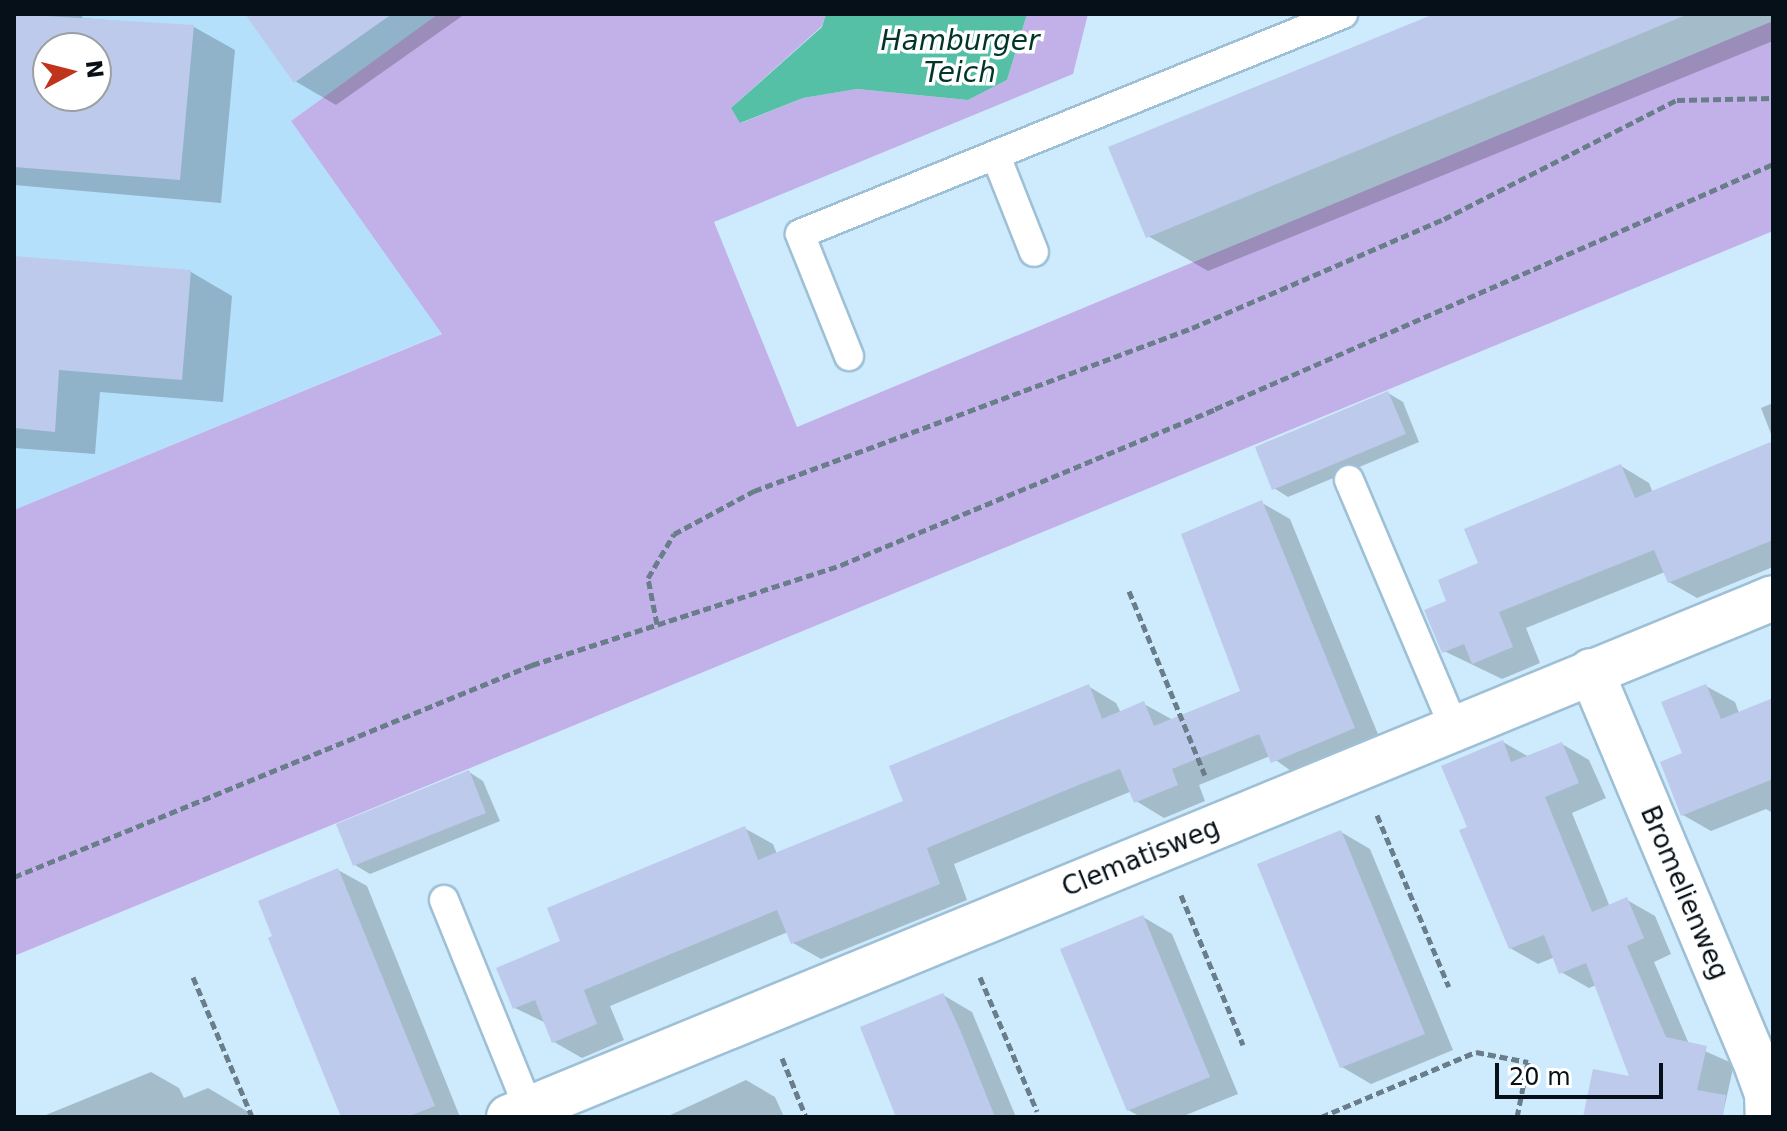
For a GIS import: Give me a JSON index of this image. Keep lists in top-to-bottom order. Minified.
{"streets":{"street":["Clematisweg","Bromelienweg"]},"crossings":[["Clematisweg","Bromelienweg"]],"water":["Hamburger Teich"],"scale_bar":"20 m","north":"right"}
